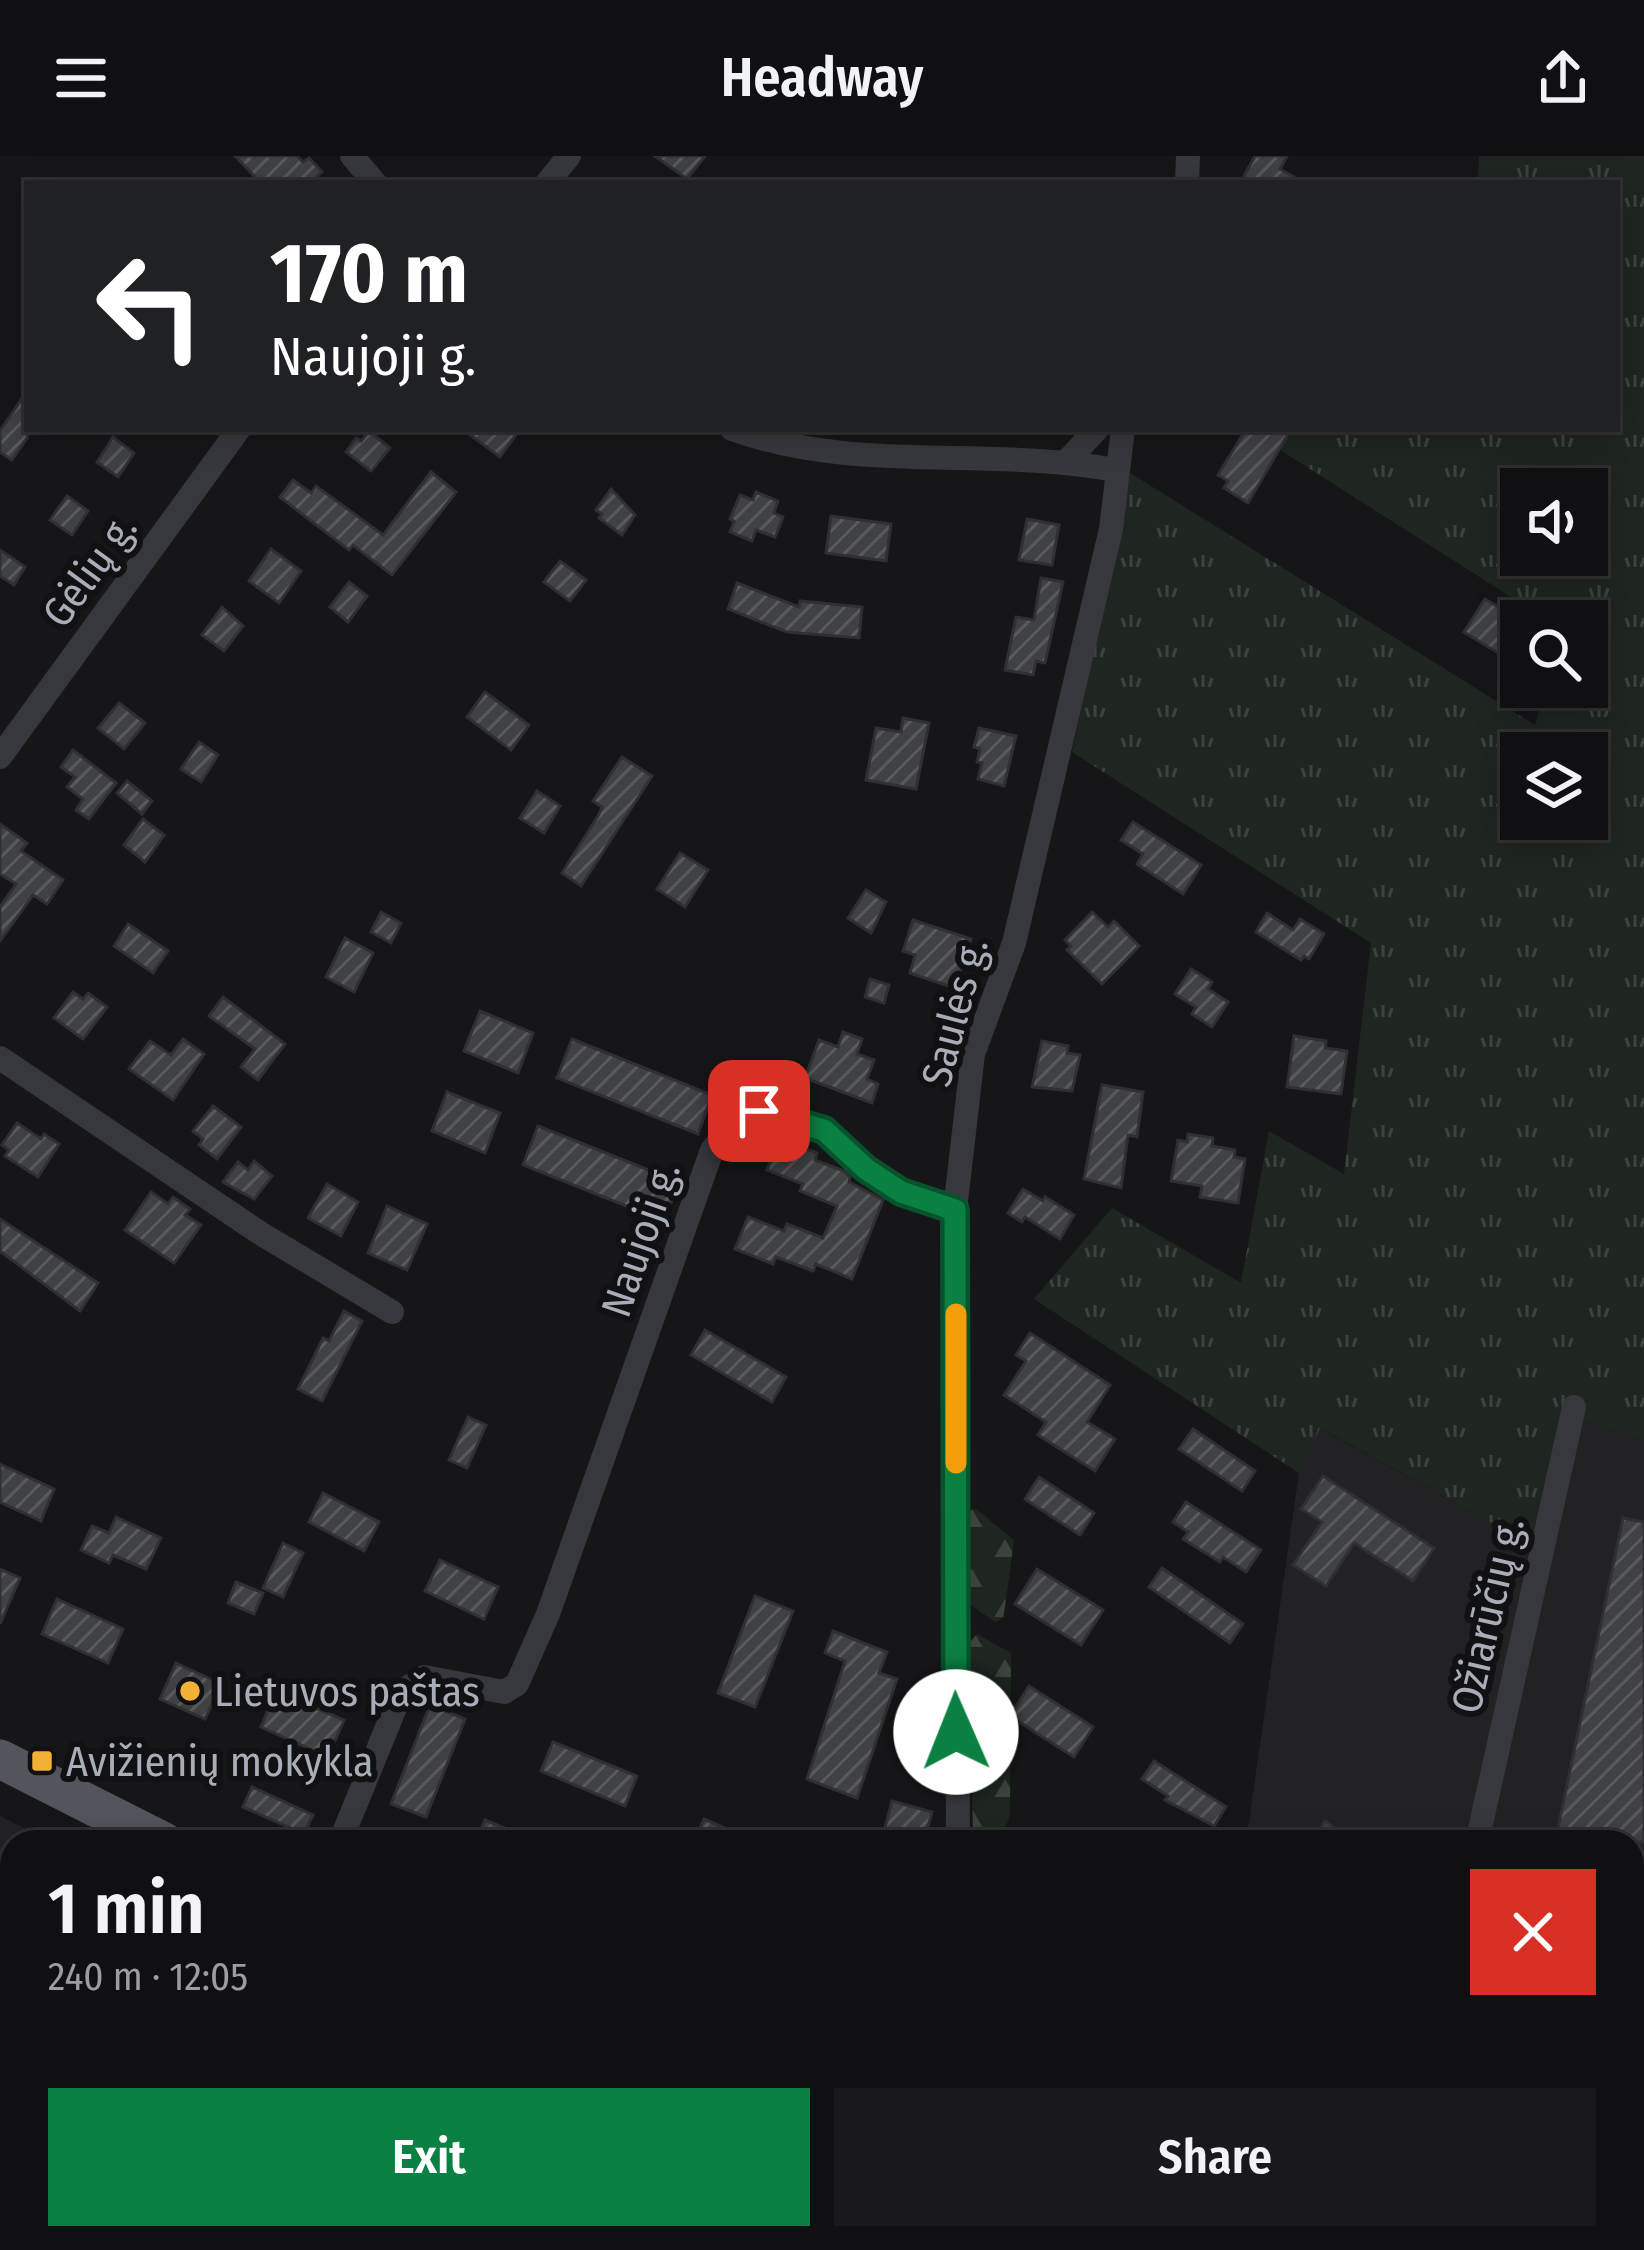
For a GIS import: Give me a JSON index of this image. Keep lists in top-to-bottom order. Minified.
{"streets":{"street":["Gėlių g.","Saulės g.","Naujoji g.","Ožiarūčių g."]},"crossings":[["Saulės g.","Naujoji g."]],"places":{"other":["Lietuvos paštas"],"transit":["Avižienių mokykla"]},"page":{"header":"Headway","turn":["170 m","Naujoji g."],"heading":["1 min","240 m · 12:05"],"buttons":["Exit","Share"]}}
